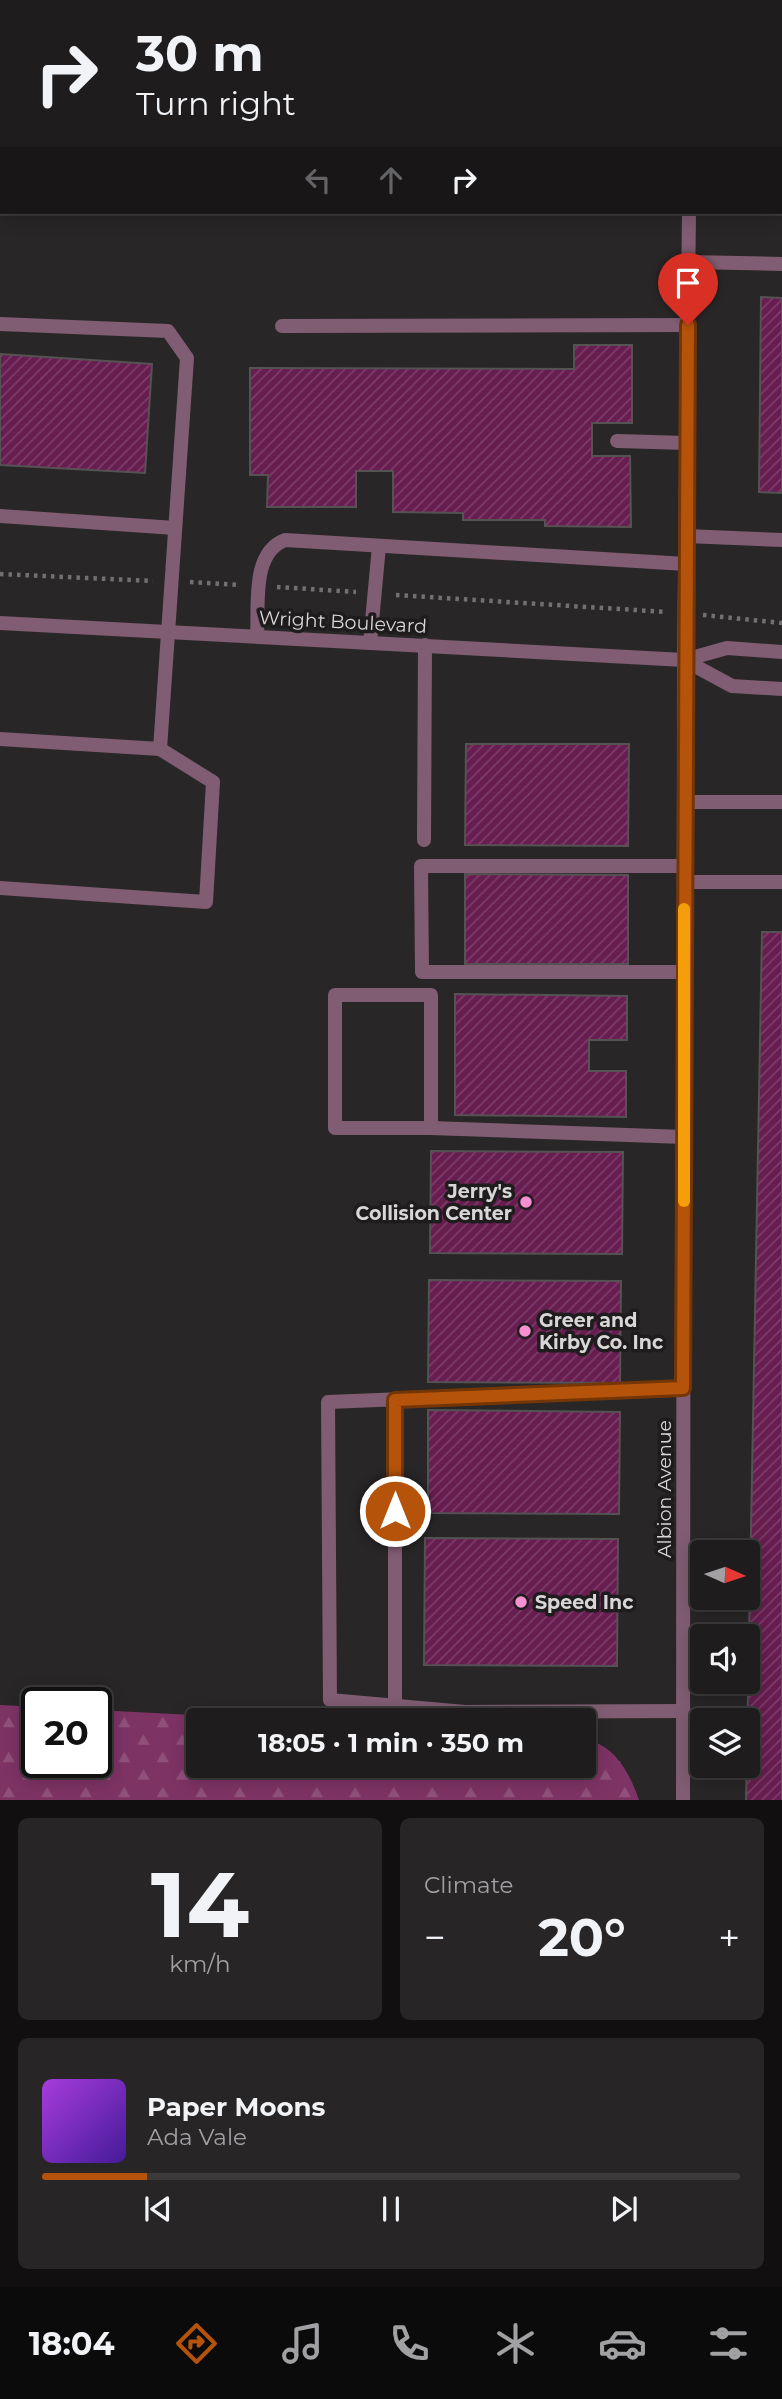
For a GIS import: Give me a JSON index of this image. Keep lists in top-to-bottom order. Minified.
{"streets":{"street":["Wright Boulevard","Albion Avenue"]},"crossings":[["Wright Boulevard","Albion Avenue"]],"places":["Jerry's Collision Center","Greer and Kirby Co. Inc","Speed Inc"],"north":"right","page":{"turn":["30 m","Turn right"],"limit":"20","trip":"18:05 · 1 min · 350 m","tile":[["14","km/h"],"Climate"],"heat":["−","20°","+"],"song":["Paper Moons","Ada Vale"],"tabs":"18:04"}}
